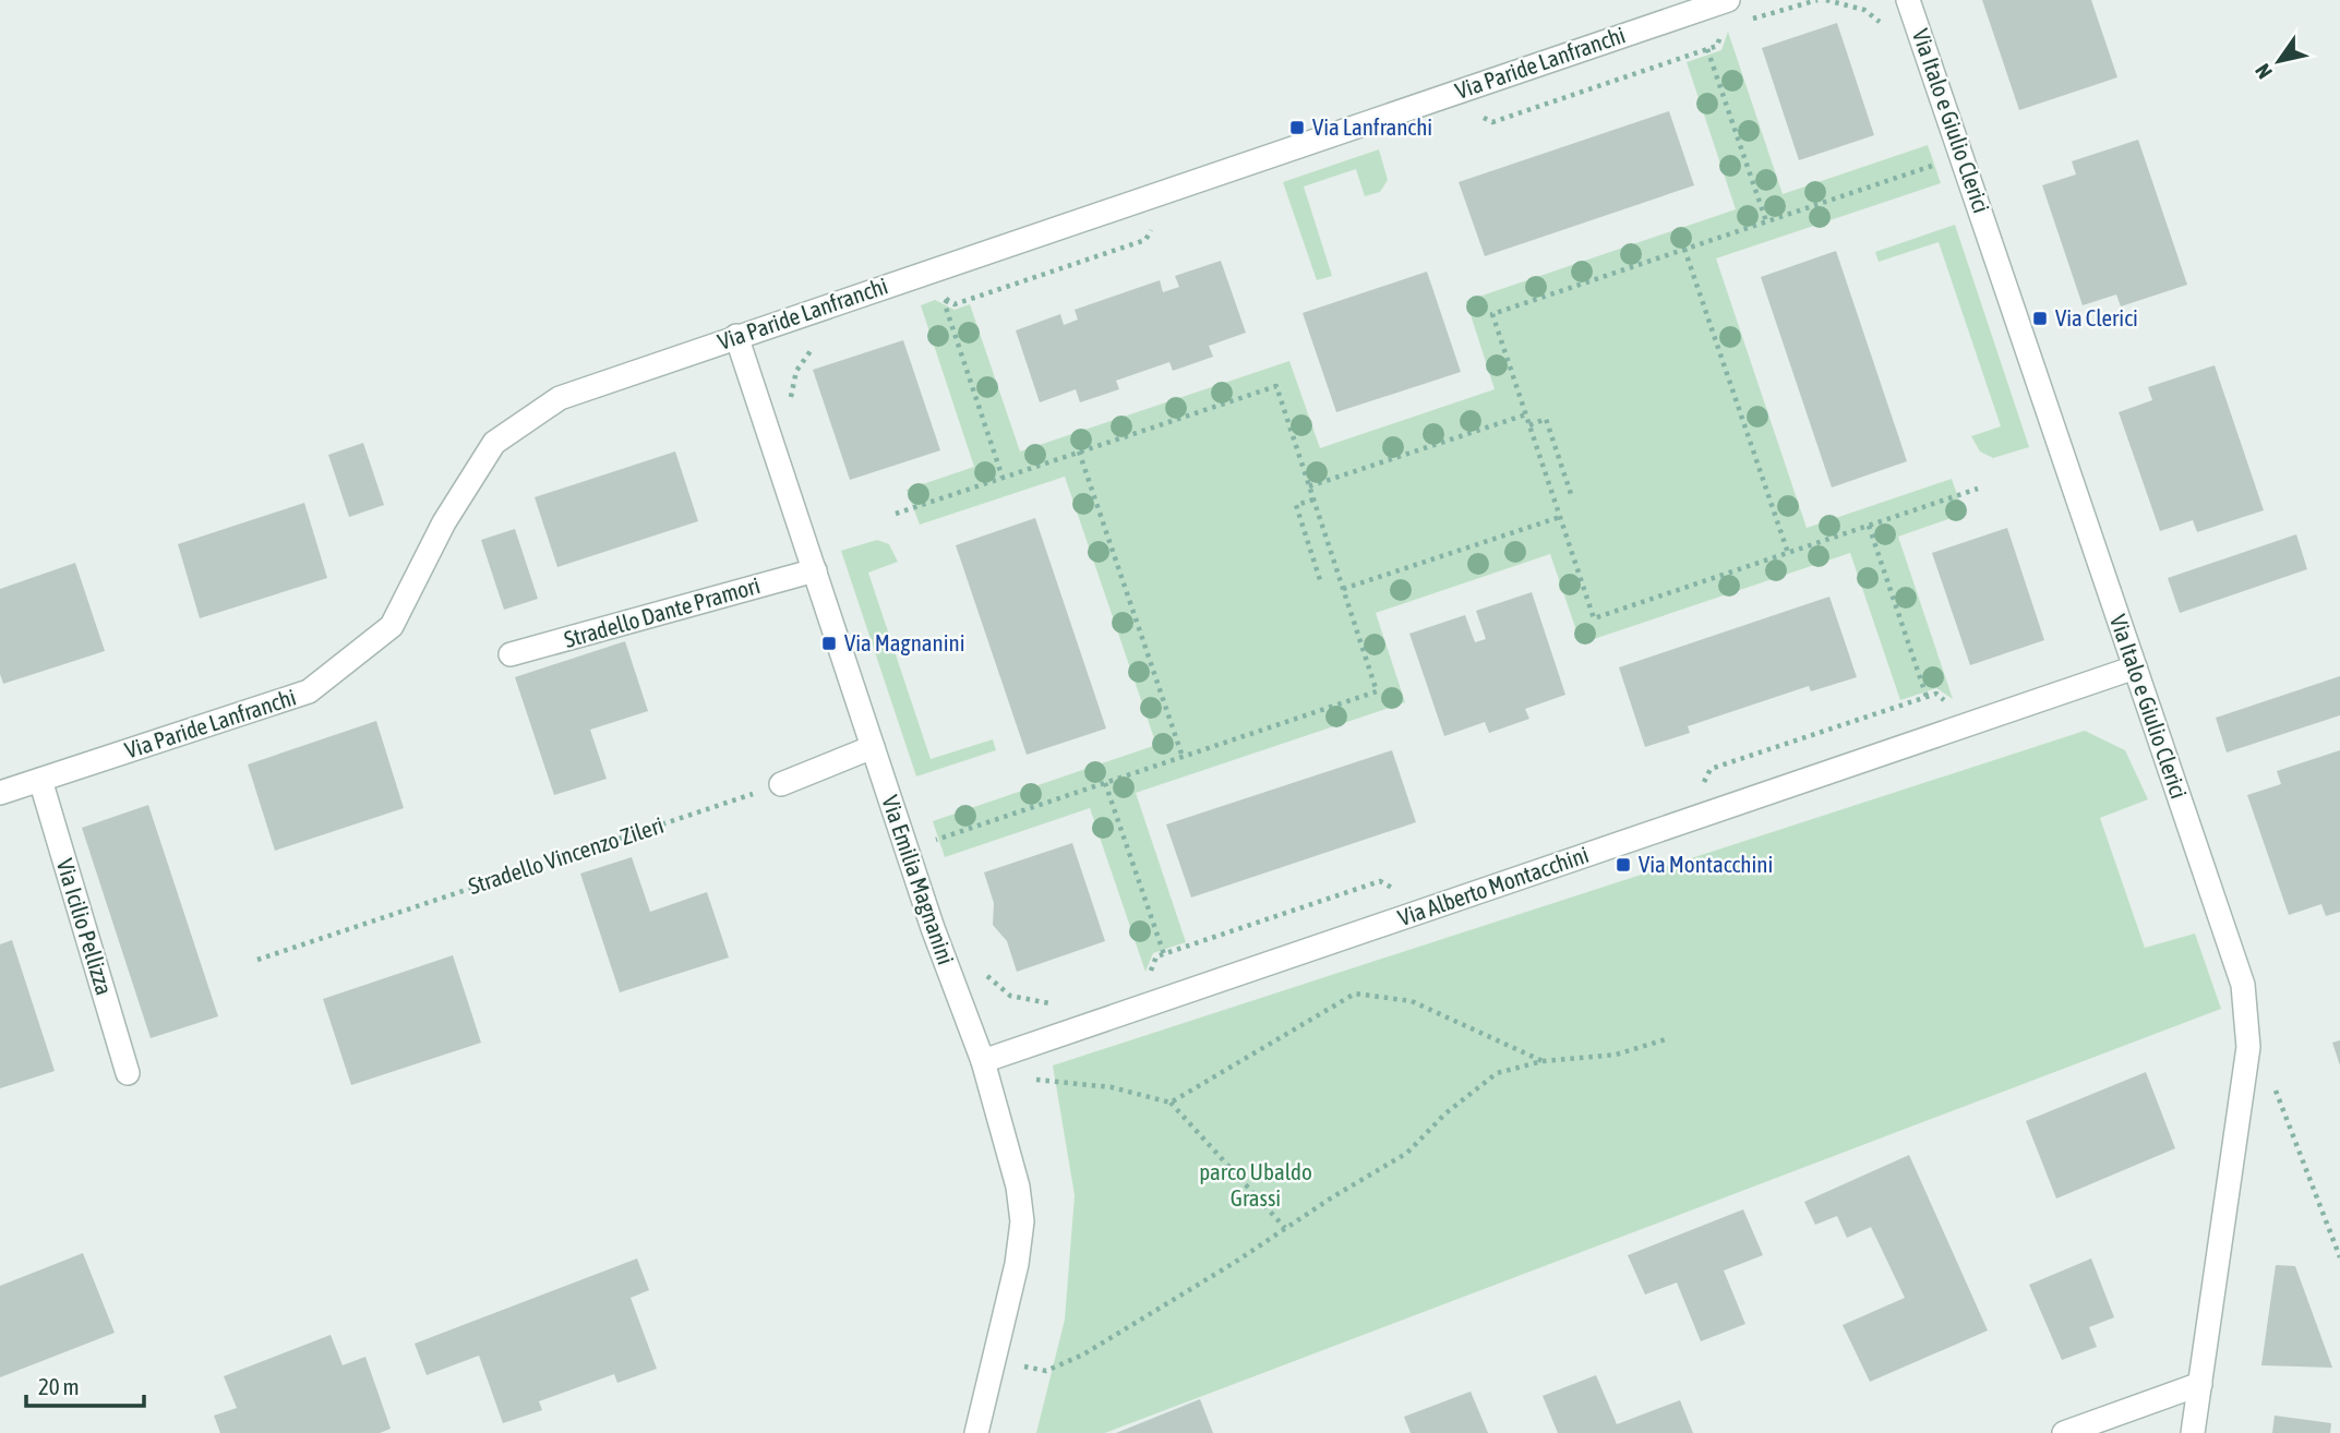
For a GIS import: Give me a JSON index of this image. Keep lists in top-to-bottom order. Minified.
{"streets":{"street":["Via Paride Lanfranchi","Via Italo e Giulio Clerici","Stradello Dante Pramori","Via Emilia Magnanini","Via Alberto Montacchini","Via Icilio Pellizza"],"path":["Stradello Vincenzo Zileri"]},"crossings":[["Via Paride Lanfranchi","Via Emilia Magnanini"],["Via Paride Lanfranchi","Via Icilio Pellizza"],["Via Italo e Giulio Clerici","Via Alberto Montacchini"],["Stradello Dante Pramori","Via Emilia Magnanini"],["Via Emilia Magnanini","Via Alberto Montacchini"]],"parks":["parco Ubaldo Grassi"],"places":{"transit":["Via Lanfranchi","Via Clerici","Via Magnanini","Via Montacchini"]},"scale_bar":"20 m","north":"bottom left"}
